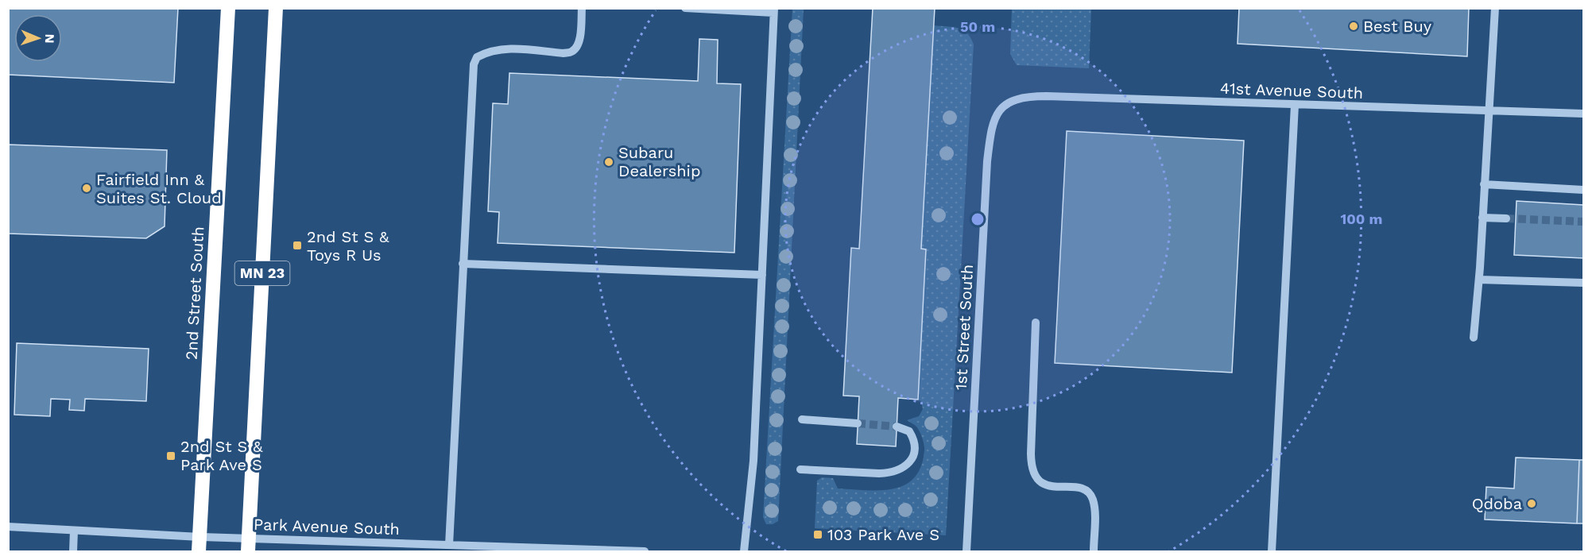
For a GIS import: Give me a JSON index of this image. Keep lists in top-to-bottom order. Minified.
{"streets":{"highway":["MN 23","2nd Street South"],"street":["41st Avenue South","1st Street South","Park Avenue South"]},"crossings":[["41st Avenue South","1st Street South"],["MN 23","Park Avenue South"],["2nd Street South","Park Avenue South"]],"places":{"other":["Best Buy","Subaru Dealership","Fairfield Inn & Suites St. Cloud","Qdoba"],"transit":["2nd St S & Toys R Us","2nd St S & Park Ave S","103 Park Ave S"]},"north":"right","rings":["50 m","100 m"]}
